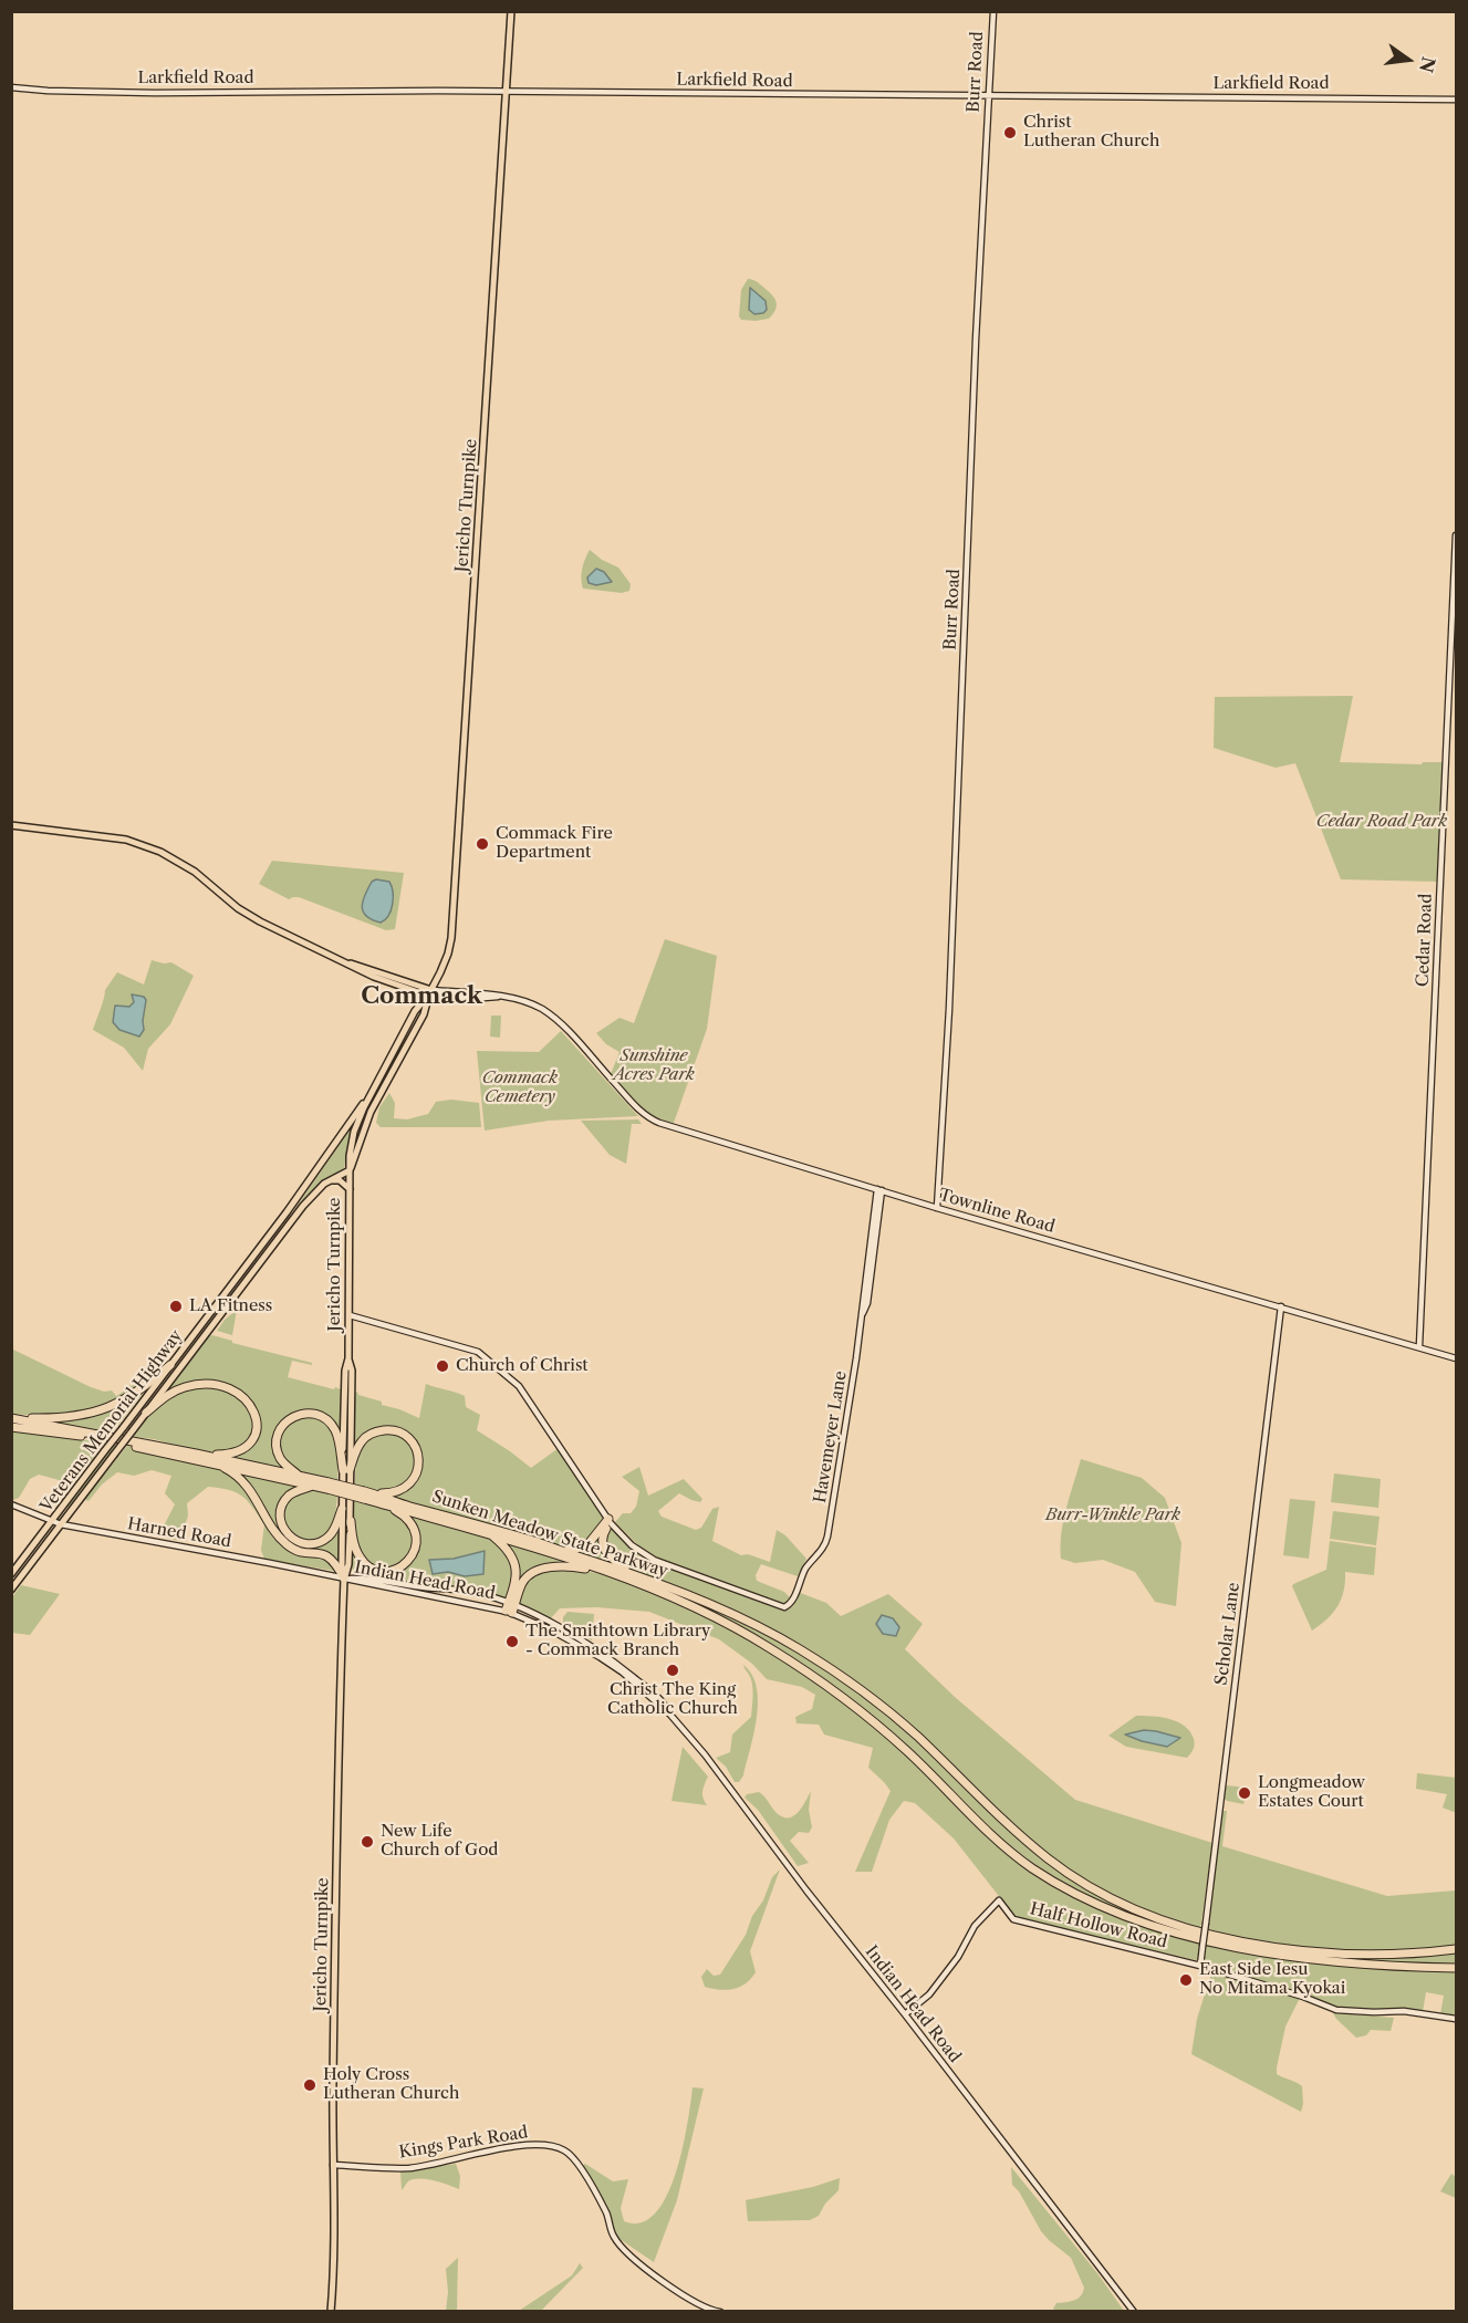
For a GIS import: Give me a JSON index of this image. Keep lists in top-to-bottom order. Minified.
{"streets":{"highway":["Sunken Meadow State Parkway"],"main road":["Jericho Turnpike","Veterans Memorial Highway"],"street":["Burr Road","Larkfield Road","Cedar Road","Townline Road","Havemeyer Lane","Harned Road","Indian Head Road","Scholar Lane","Half Hollow Road","Kings Park Road"]},"crossings":[["Burr Road","Larkfield Road"],["Burr Road","Townline Road"],["Larkfield Road","Jericho Turnpike"],["Jericho Turnpike","Townline Road"],["Jericho Turnpike","Veterans Memorial Highway"],["Jericho Turnpike","Harned Road"],["Jericho Turnpike","Indian Head Road"],["Jericho Turnpike","Kings Park Road"],["Cedar Road","Townline Road"],["Townline Road","Havemeyer Lane"],["Townline Road","Scholar Lane"],["Veterans Memorial Highway","Harned Road"],["Harned Road","Indian Head Road"],["Indian Head Road","Half Hollow Road"],["Scholar Lane","Half Hollow Road"]],"districts":["Commack"],"parks":["Cedar Road Park","Sunshine Acres Park","Commack Cemetery","Burr-Winkle Park"],"places":["Christ Lutheran Church","Commack Fire Department","LA Fitness","Church of Christ","The Smithtown Library - Commack Branch","Christ The King Catholic Church","Longmeadow Estates Court","New Life Church of God","East Side Iesu No Mitama Kyokai","Holy Cross Lutheran Church"],"north":"right"}
